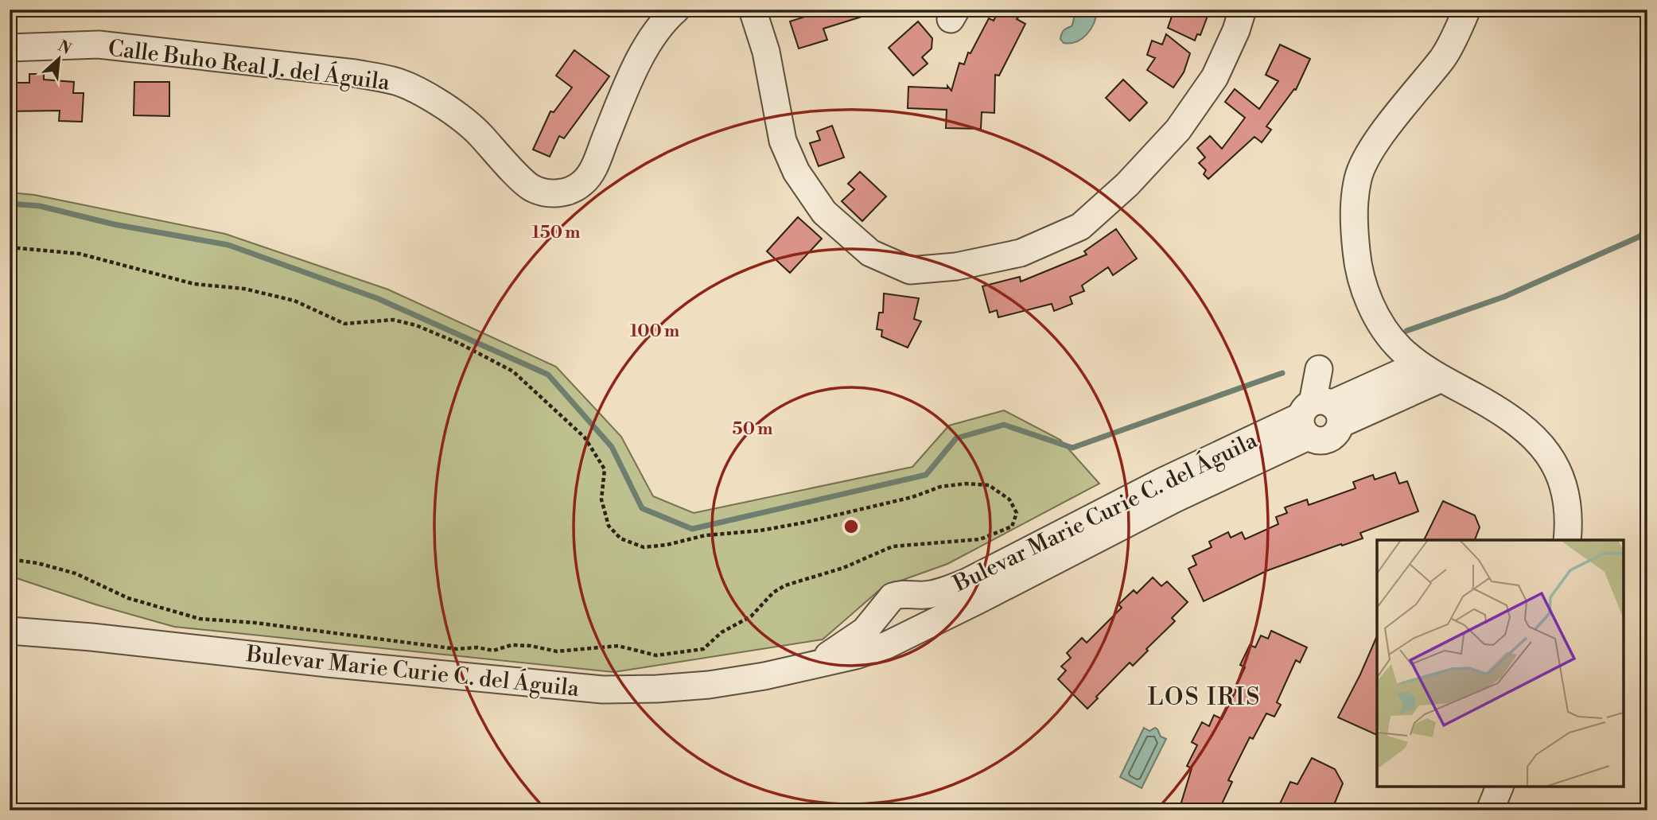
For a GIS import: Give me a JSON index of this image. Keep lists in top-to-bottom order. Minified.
{"streets":{"street":["Calle Buho Real J. del Águila","Bulevar Marie Curie C. del Águila"]},"districts":["LOS IRIS"],"north":"top right","rings":["150 m","100 m","50 m"]}
